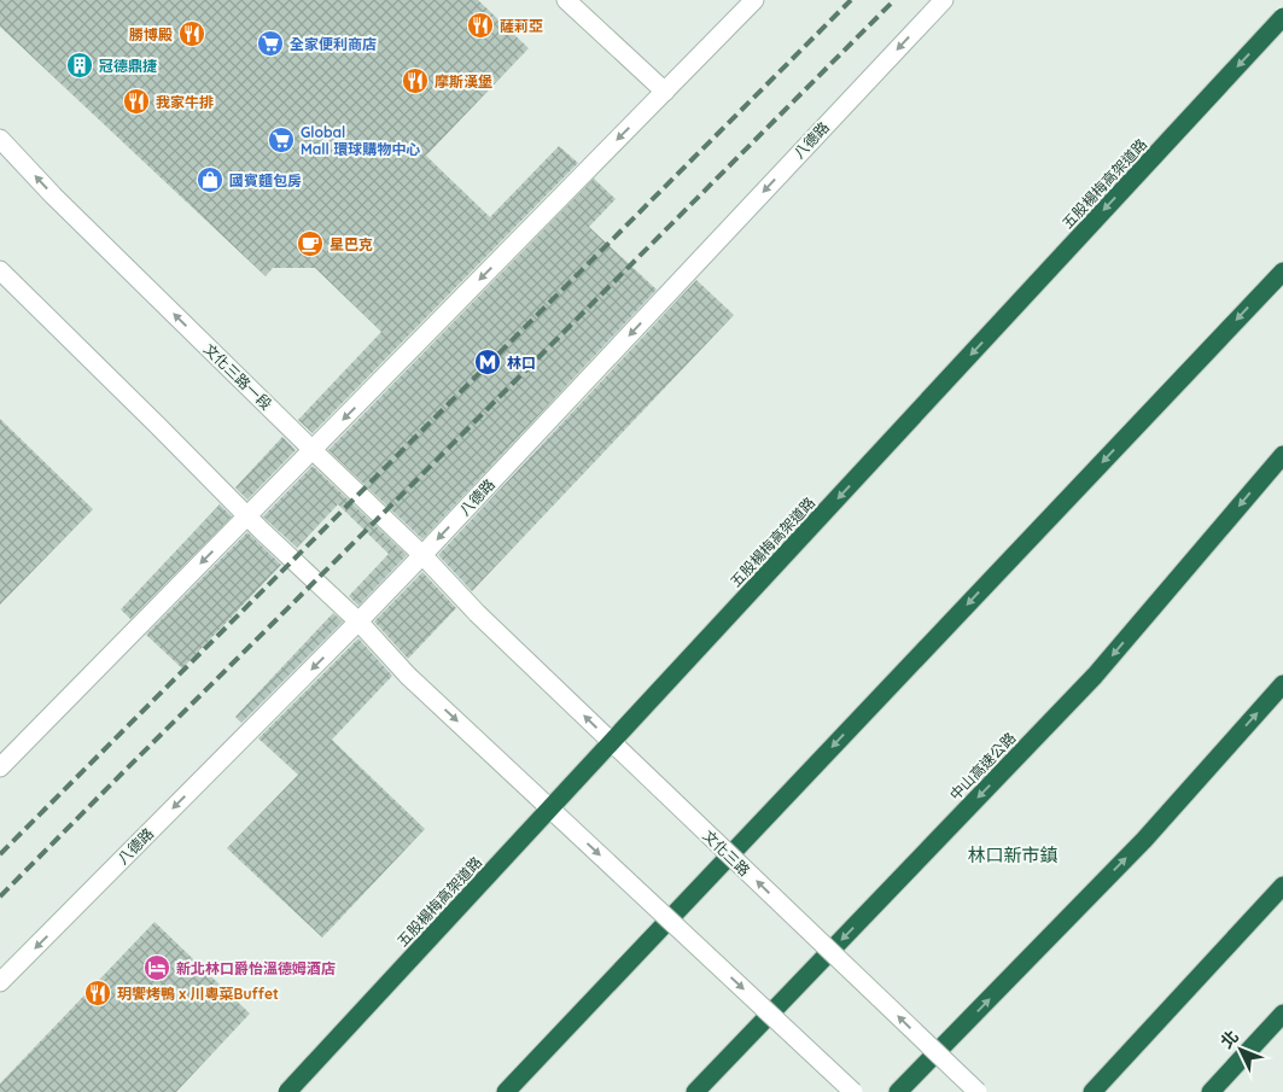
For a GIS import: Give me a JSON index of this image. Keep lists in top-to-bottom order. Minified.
{"streets":{"highway":["五股楊梅高架道路","中山高速公路"],"street":["八德路","文化三路一段","文化三路"]},"crossings":[["八德路","文化三路一段"],["文化三路一段","文化三路"]],"one_way":["五股楊梅高架道路"],"districts":["林口新市鎮"],"places":{"restaurant":["薩莉亞","勝博殿","摩斯漢堡","我家牛排","玥饗烤鴨 x 川粵菜Buffet"],"supermarket":["全家便利商店","Global Mall 環球購物中心"],"building":["冠德鼎捷"],"shop":["國賓麵包房"],"cafe":["星巴克"],"metro station":["林口"],"hotel":["新北林口爵怡溫德姆酒店"]},"north":"top left"}
